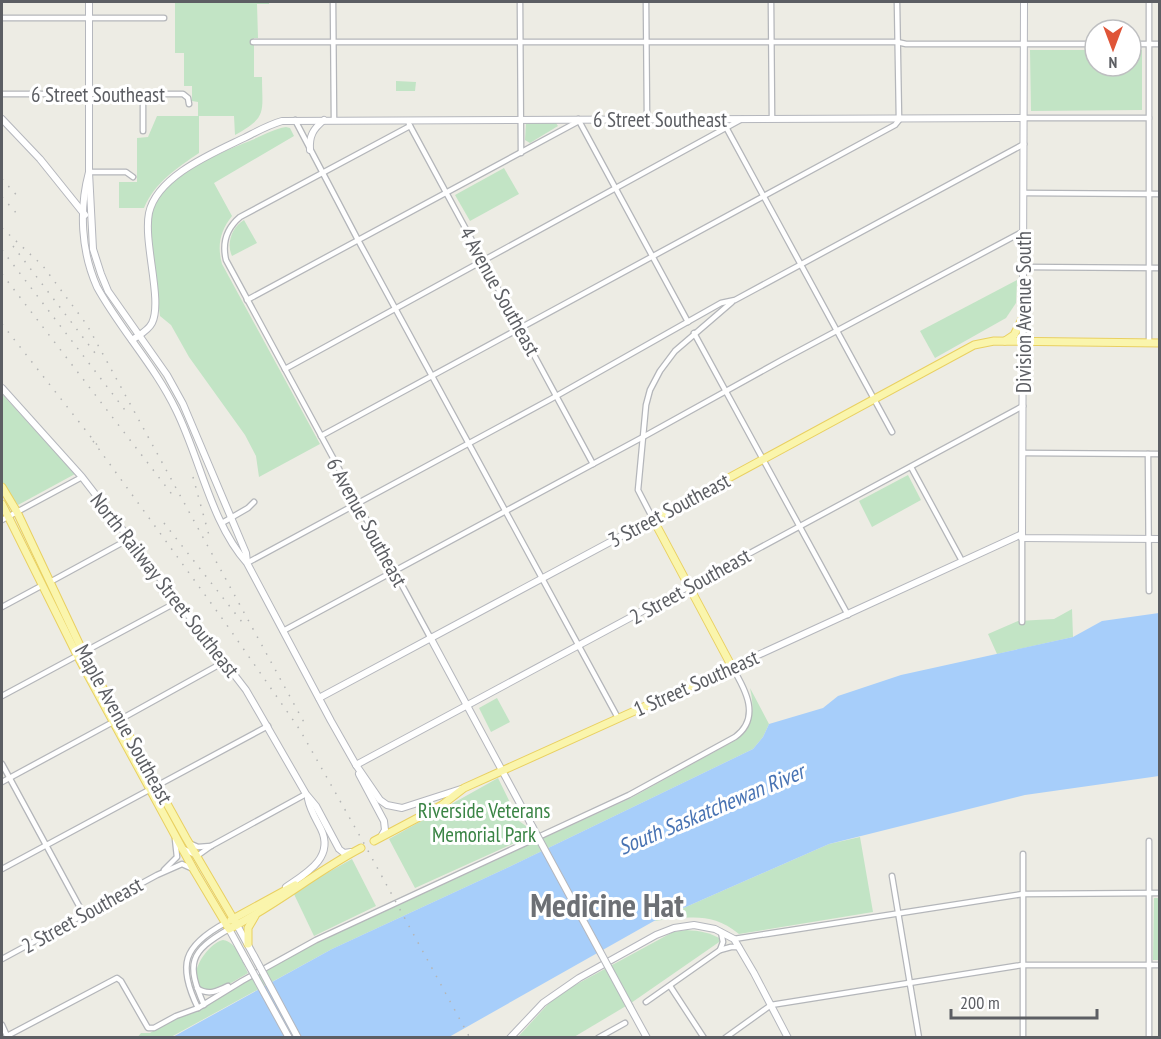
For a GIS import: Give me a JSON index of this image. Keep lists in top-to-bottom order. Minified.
{"streets":{"main road":["3 Street Southeast","1 Street Southeast","Maple Avenue Southeast"],"street":["6 Street Southeast","4 Avenue Southeast","Division Avenue South","6 Avenue Southeast","North Railway Street Southeast","2 Street Southeast"]},"crossings":[["6 Street Southeast","4 Avenue Southeast"],["6 Street Southeast","Division Avenue South"],["Division Avenue South","3 Street Southeast"],["Division Avenue South","2 Street Southeast"],["Division Avenue South","1 Street Southeast"],["3 Street Southeast","6 Avenue Southeast"],["6 Avenue Southeast","2 Street Southeast"],["6 Avenue Southeast","1 Street Southeast"],["2 Street Southeast","Maple Avenue Southeast"]],"districts":["Medicine Hat"],"water":["South Saskatchewan River"],"parks":["Riverside Veterans Memorial Park"],"scale_bar":"200 m","north":"bottom"}
